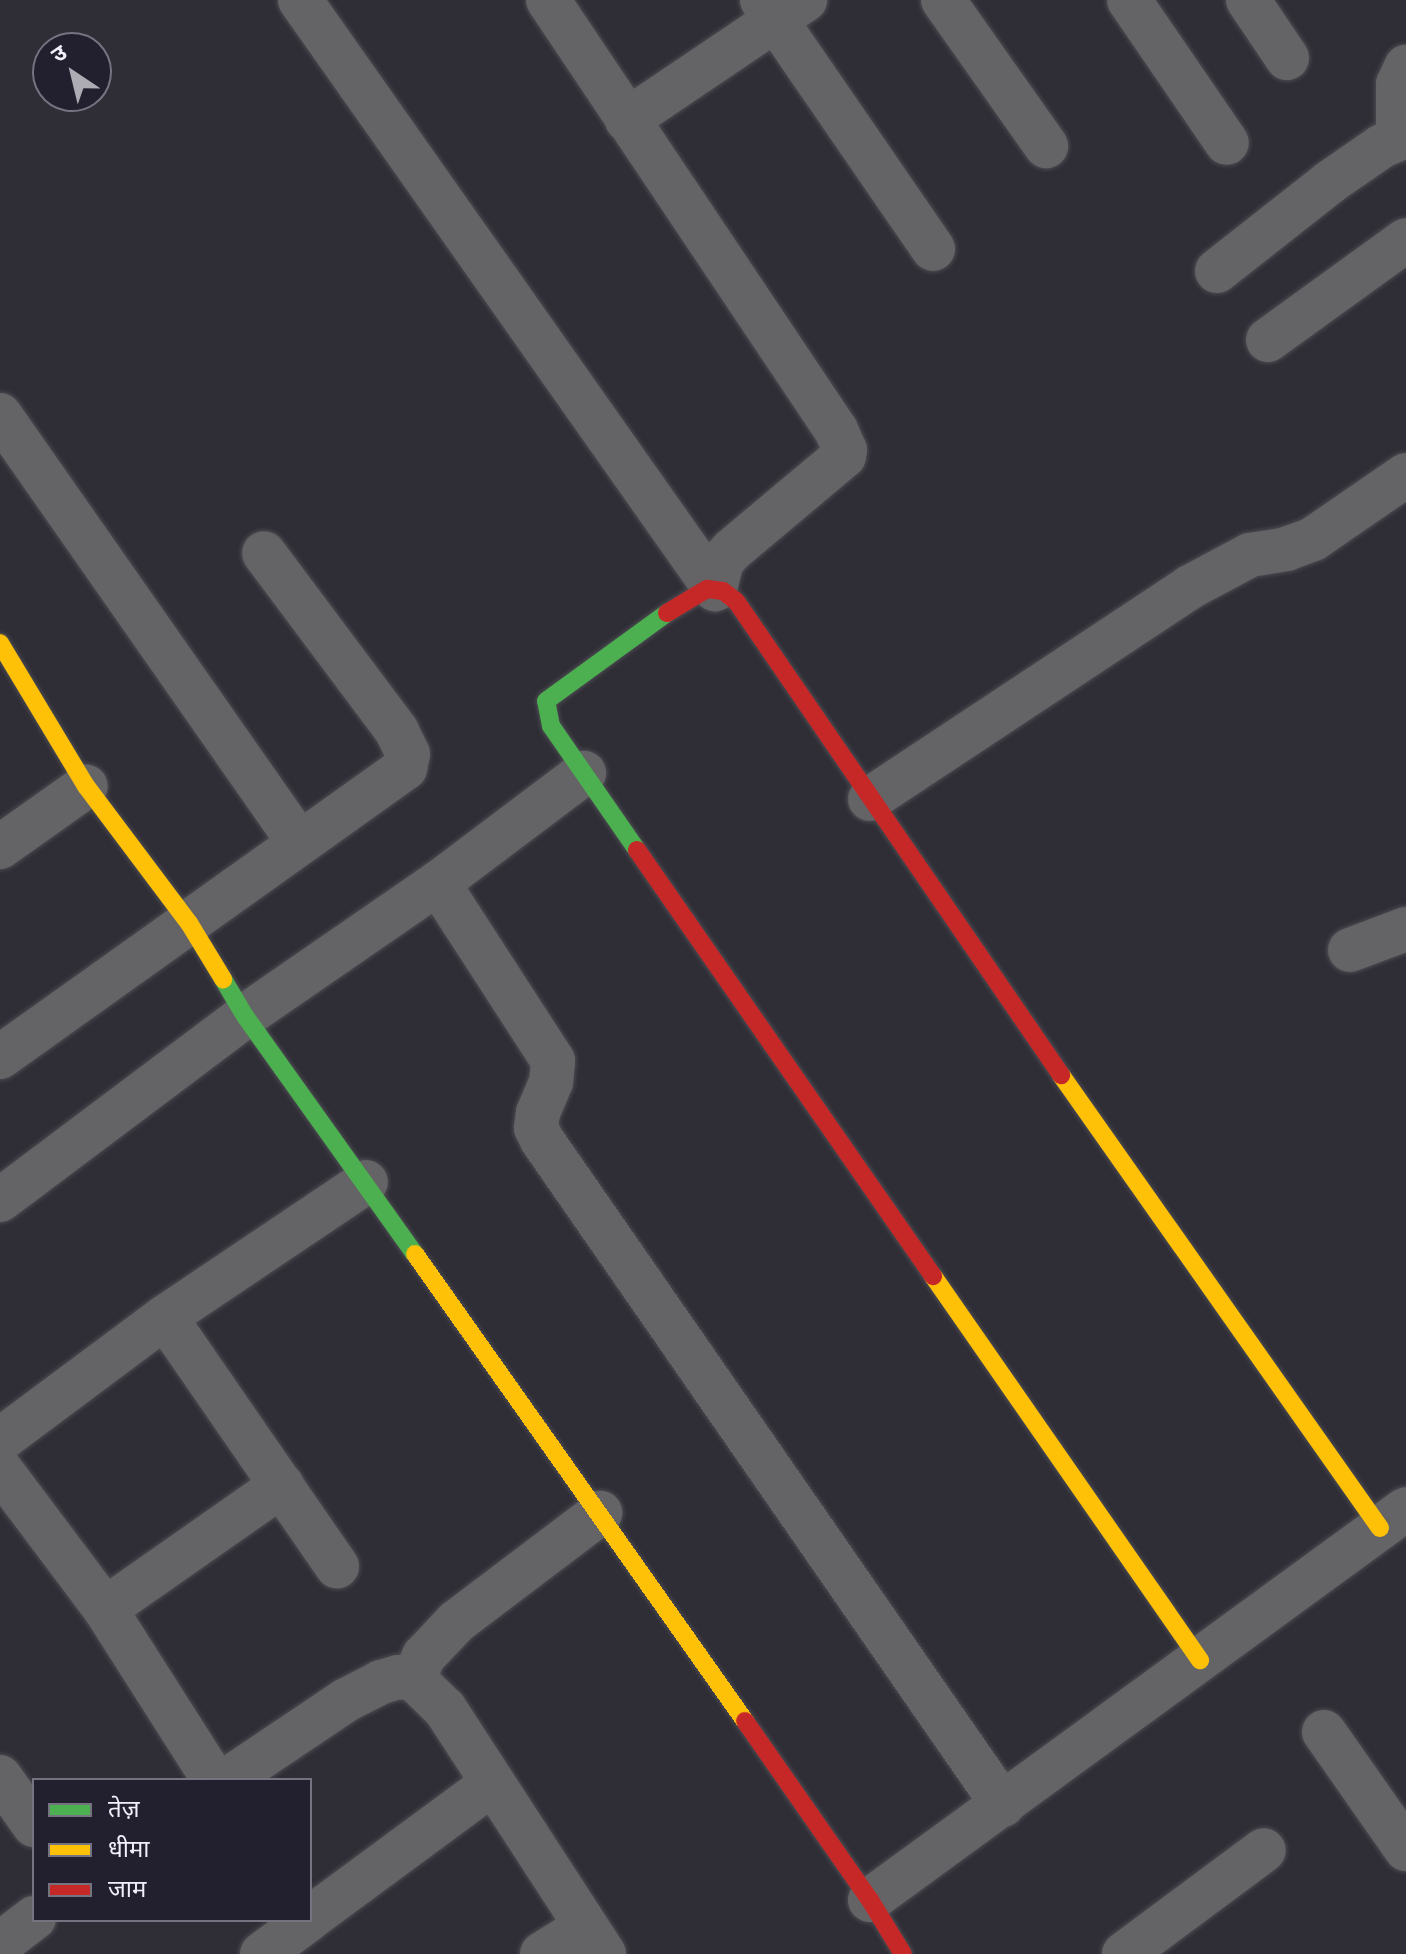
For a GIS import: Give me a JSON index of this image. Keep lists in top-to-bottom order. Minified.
{"legend":["तेज़","धीमा","जाम"],"north":"top left"}
